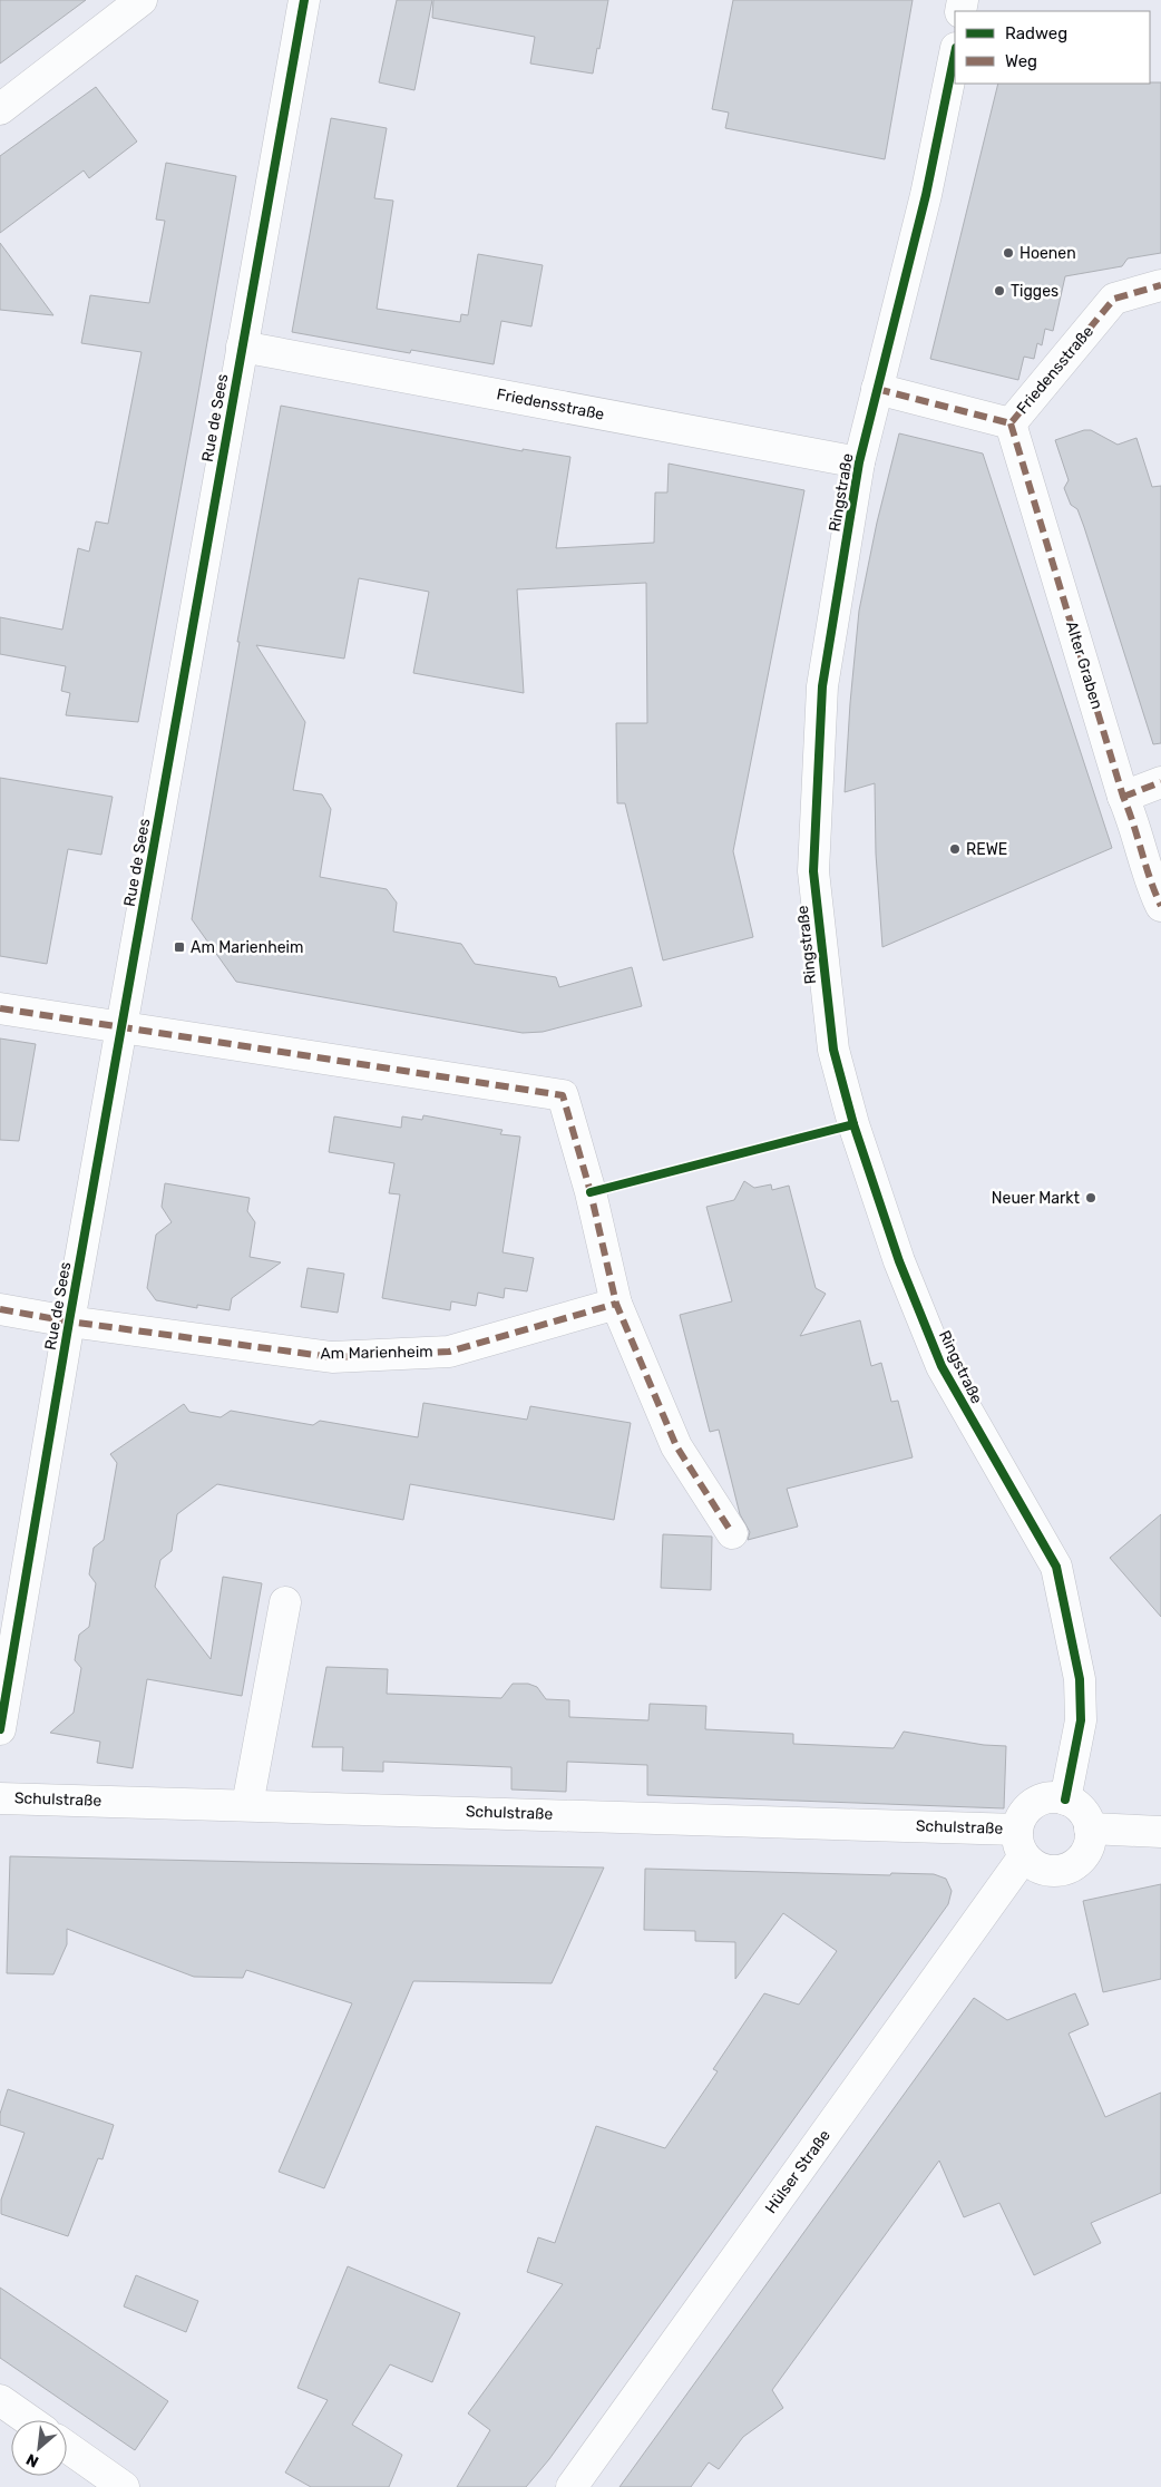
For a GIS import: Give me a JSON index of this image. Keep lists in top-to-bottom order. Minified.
{"streets":{"street":["Friedensstraße","Rue de Sees","Ringstraße","Alter Graben","Am Marienheim","Schulstraße","Hülser Straße"]},"crossings":[["Friedensstraße","Rue de Sees"],["Friedensstraße","Ringstraße"],["Friedensstraße","Alter Graben"],["Rue de Sees","Am Marienheim"],["Ringstraße","Schulstraße"],["Ringstraße","Hülser Straße"],["Schulstraße","Hülser Straße"]],"places":{"other":["Hoenen","Tigges","REWE","Neuer Markt"],"transit":["Am Marienheim"]},"legend":["Radweg","Weg"],"north":"bottom left"}
